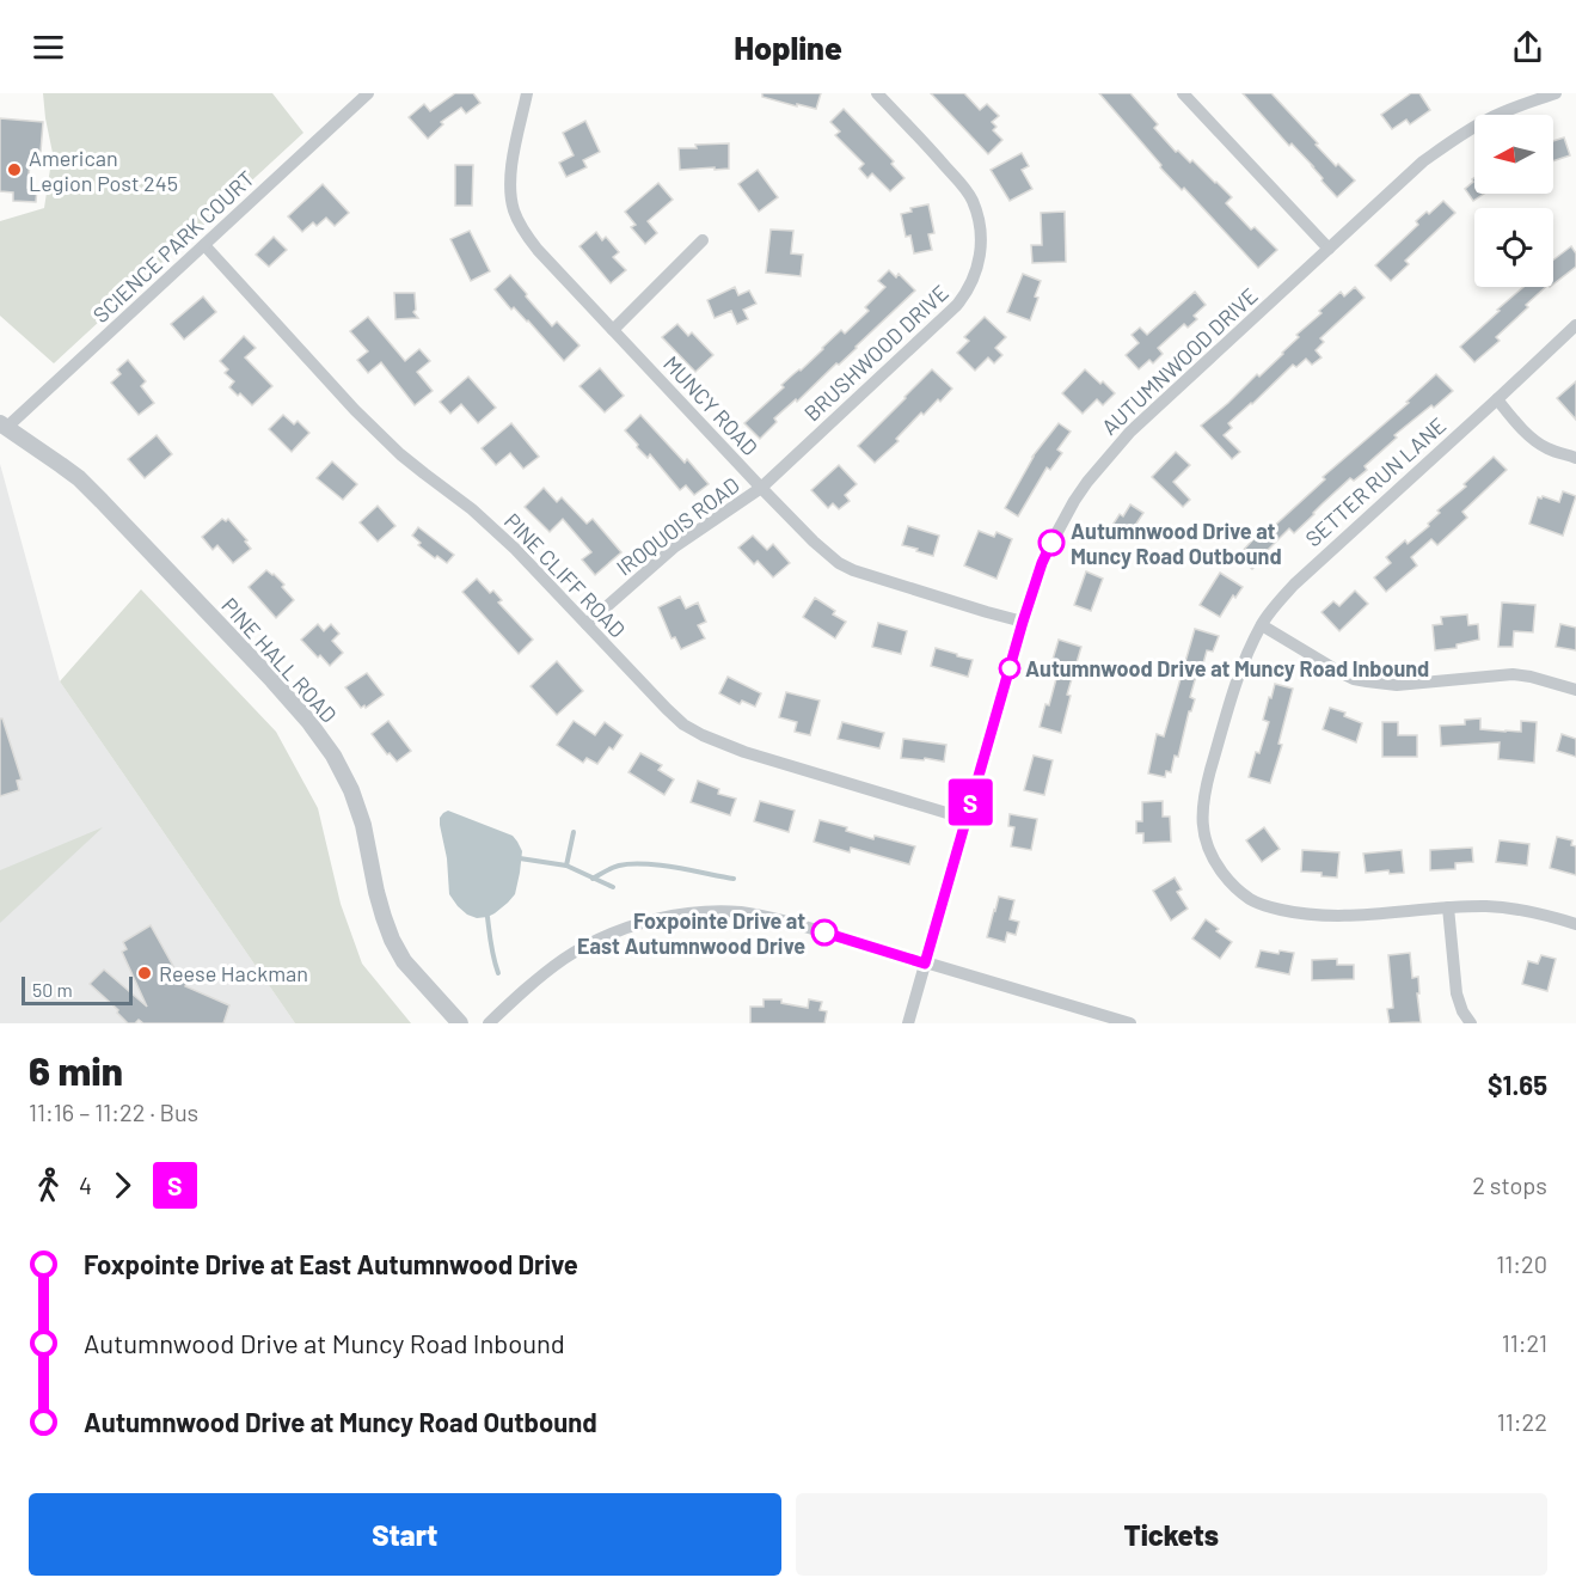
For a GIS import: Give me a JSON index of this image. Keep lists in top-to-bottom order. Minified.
{"streets":{"street":["SCIENCE PARK COURT","BRUSHWOOD DRIVE","AUTUMNWOOD DRIVE","MUNCY ROAD","SETTER RUN LANE","IROQUOIS ROAD","PINE CLIFF ROAD","PINE HALL ROAD"]},"crossings":[["SCIENCE PARK COURT","PINE CLIFF ROAD"],["SCIENCE PARK COURT","PINE HALL ROAD"],["BRUSHWOOD DRIVE","MUNCY ROAD"],["BRUSHWOOD DRIVE","IROQUOIS ROAD"],["AUTUMNWOOD DRIVE","MUNCY ROAD"],["AUTUMNWOOD DRIVE","PINE CLIFF ROAD"],["MUNCY ROAD","IROQUOIS ROAD"],["IROQUOIS ROAD","PINE CLIFF ROAD"]],"places":["American Legion Post 245","Autumnwood Drive at Muncy Road Outbound","Autumnwood Drive at Muncy Road Inbound","Foxpointe Drive at East Autumnwood Drive","Reese Hackman"],"lines":["bus line S"],"scale_bar":"50 m","north":"left","page":{"header":"Hopline","on_map":"S","scale":"50 m","heading":["6 min","11:16 – 11:22 · Bus","$1.65"],"legs":["4","S","2 stops"],"list":[{"name":"Foxpointe Drive at East Autumnwood Drive","value":"11:20"},{"name":"Autumnwood Drive at Muncy Road Inbound","value":"11:21"},{"name":"Autumnwood Drive at Muncy Road Outbound","value":"11:22"}],"buttons":["Start","Tickets"]}}
